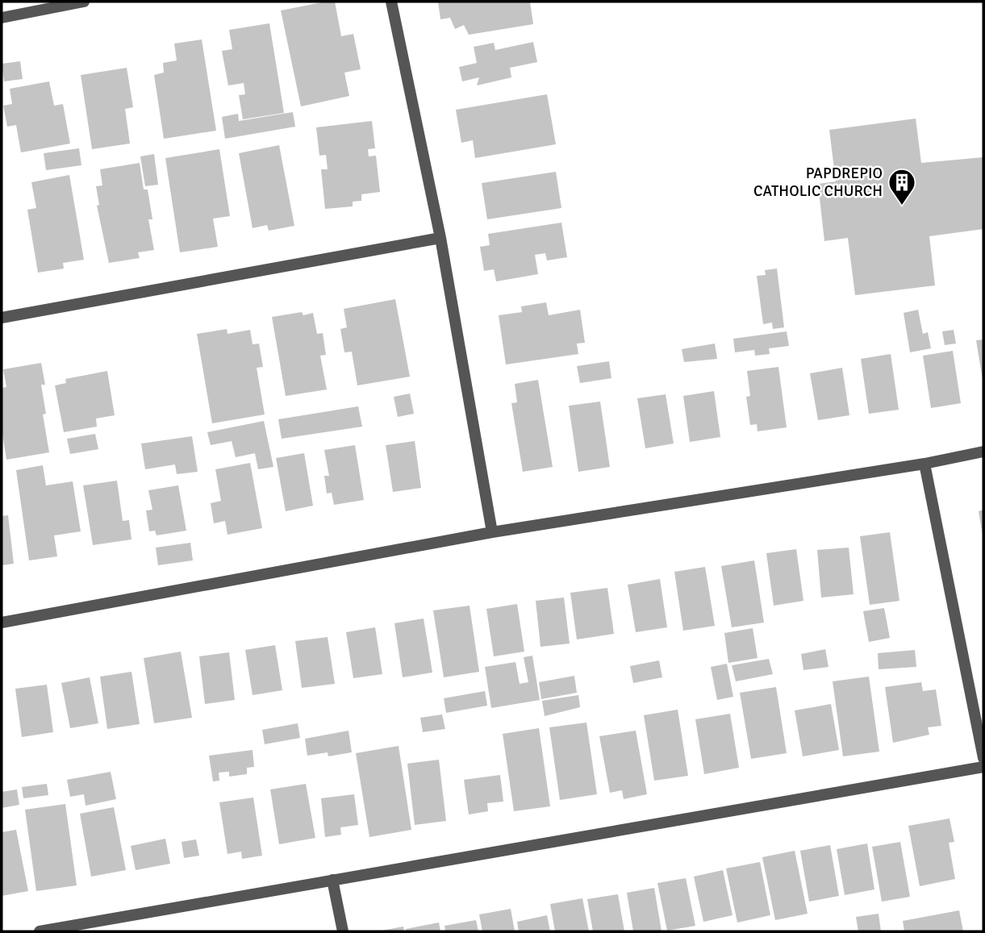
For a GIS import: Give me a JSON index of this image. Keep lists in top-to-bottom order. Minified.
{"places":{"building":["PAPDREPIO CATHOLIC CHURCH"]}}
